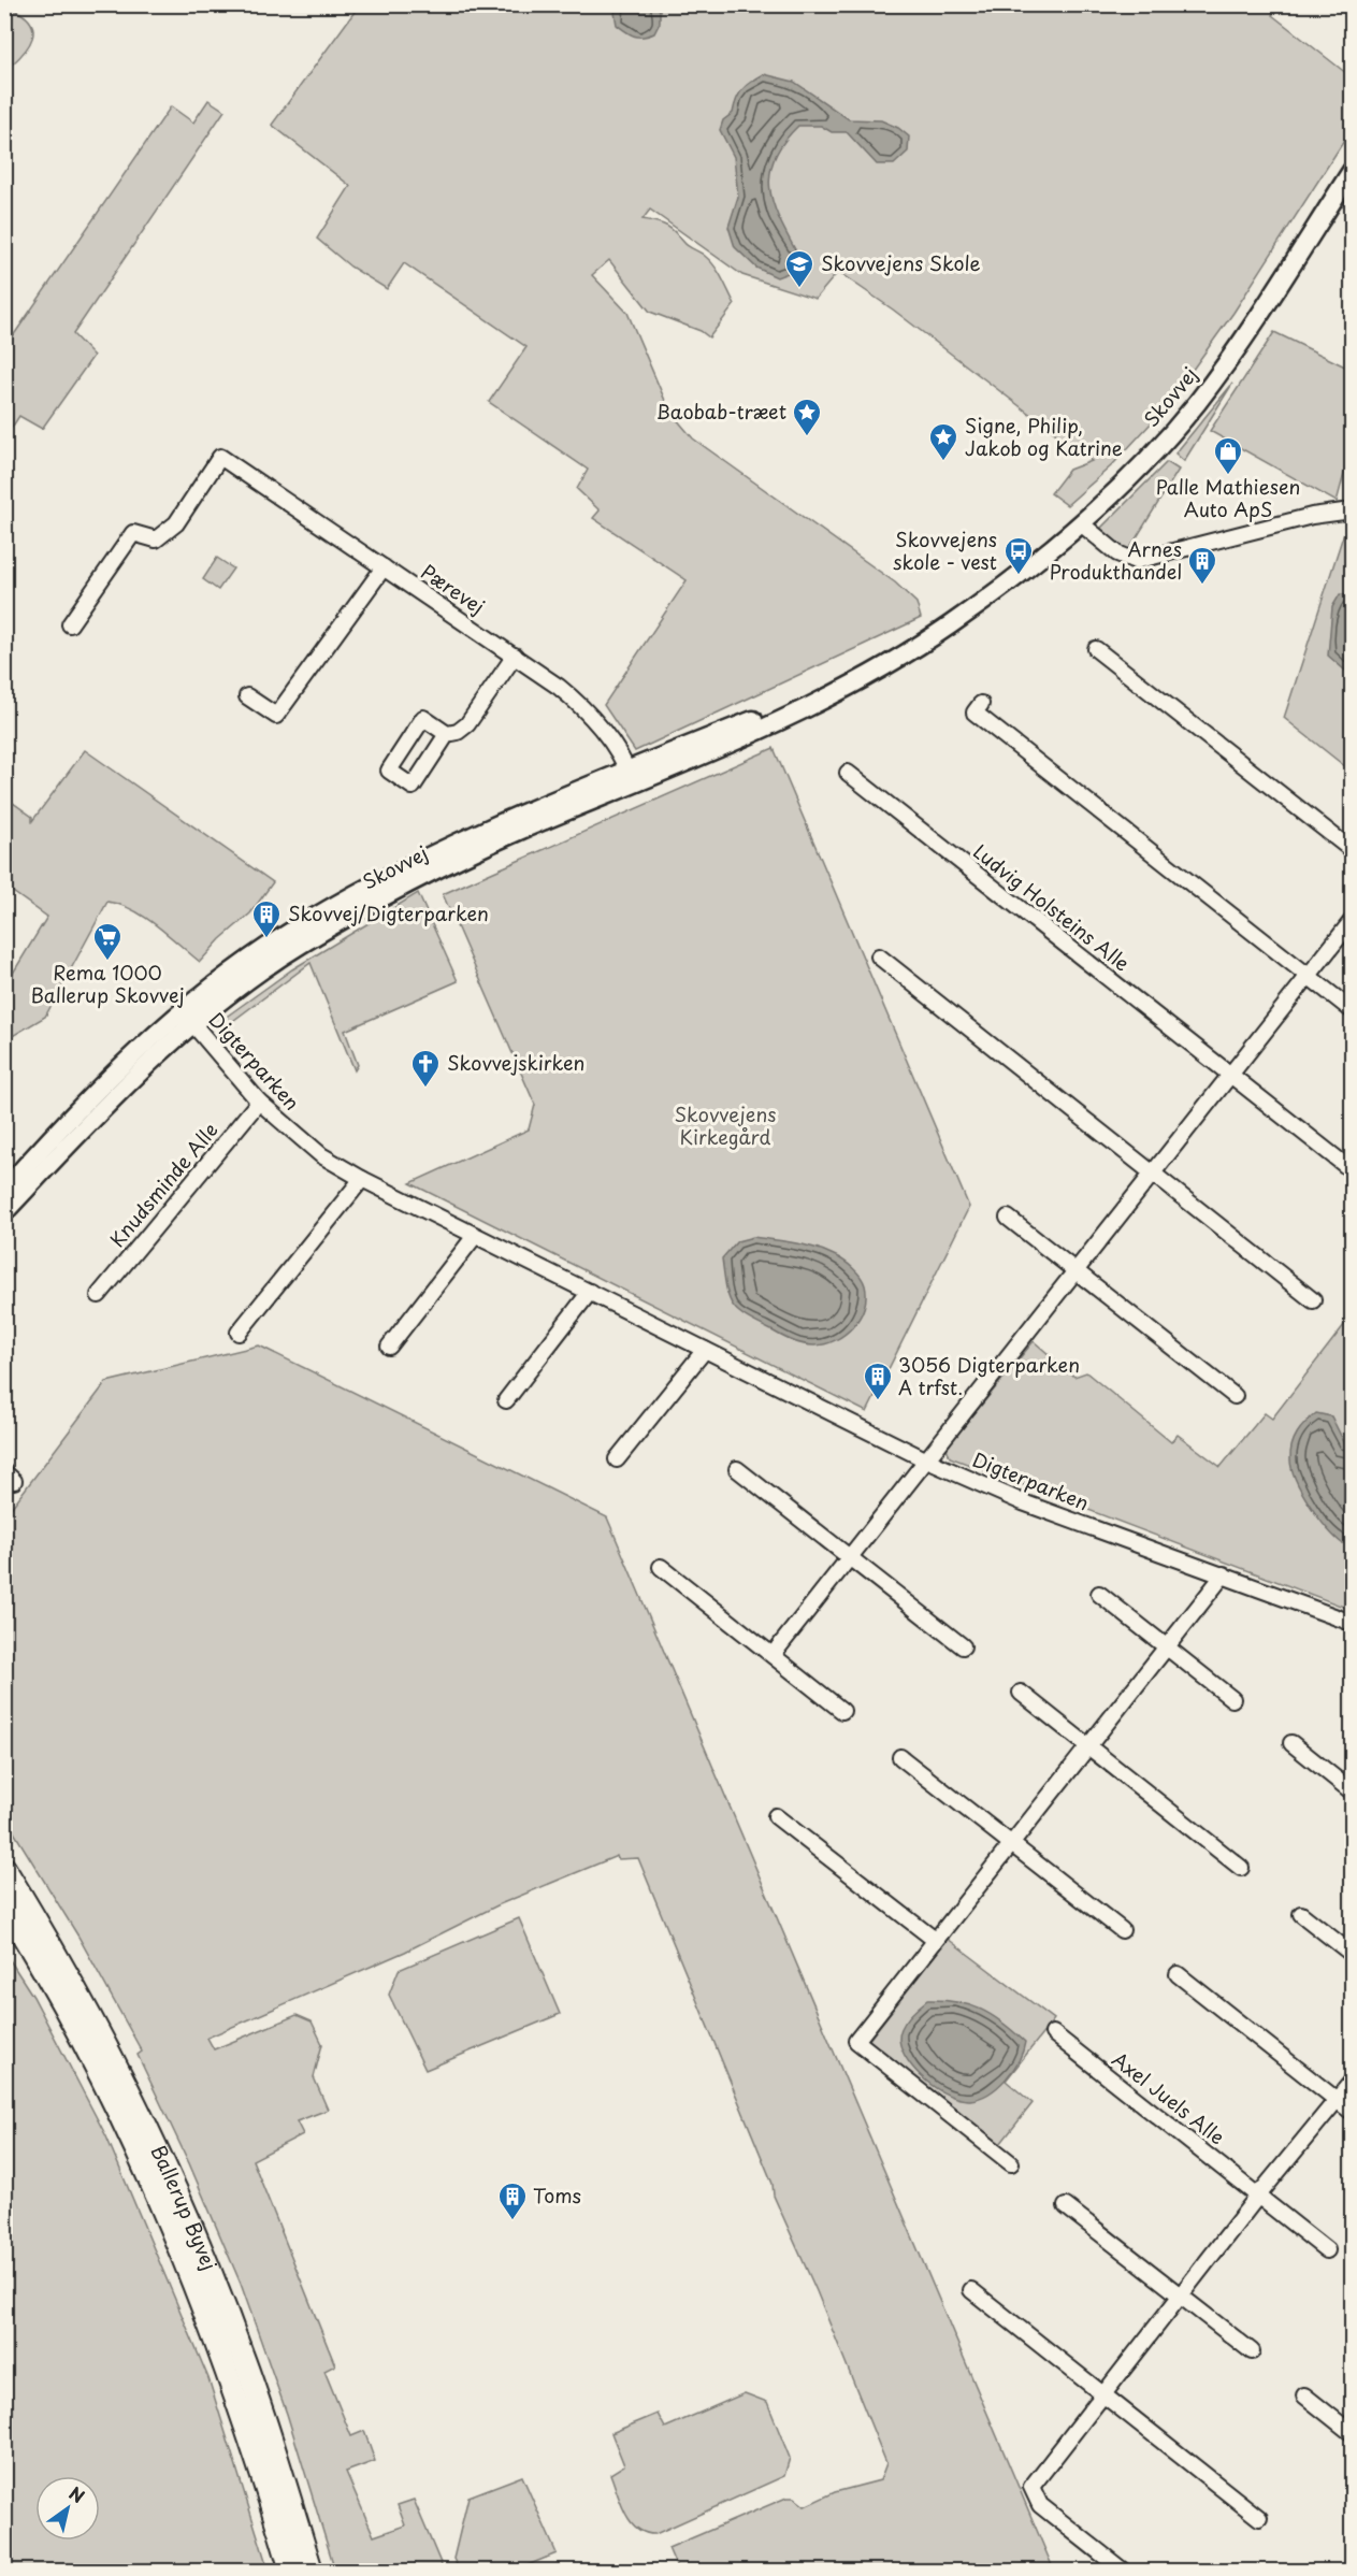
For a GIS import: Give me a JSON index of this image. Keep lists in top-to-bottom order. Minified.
{"streets":{"main road":["Ballerup Byvej"],"street":["Skovvej","Pærevej","Ludvig Holsteins Alle","Digterparken","Knudsminde Alle","Axel Juels Alle"]},"crossings":[["Skovvej","Pærevej"],["Skovvej","Digterparken"],["Digterparken","Knudsminde Alle"]],"parks":["Skovvejens Kirkegård"],"places":{"school or university":["Skovvejens Skole"],"place":["Baobab-træet","Signe, Philip, Jakob og Katrine"],"shop":["Palle Mathiesen Auto ApS"],"bus stop":["Skovvejens skole - vest"],"building":["Arnes Produkthandel","Skovvej/Digterparken","3056 Digterparken A trfst.","Toms"],"supermarket":["Rema 1000 Ballerup Skovvej"],"church":["Skovvejskirken"]},"north":"top right"}
